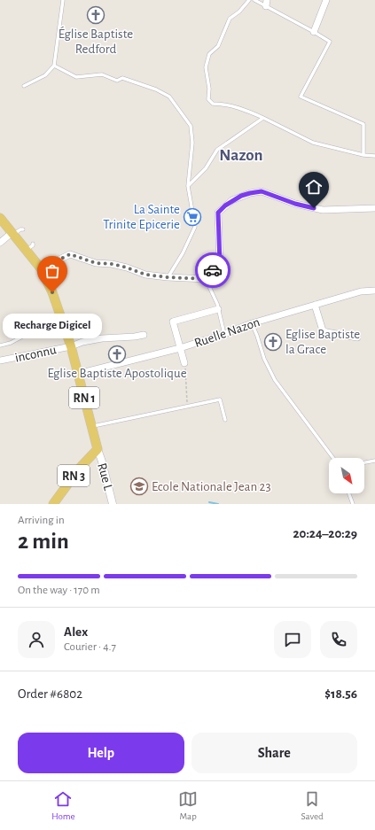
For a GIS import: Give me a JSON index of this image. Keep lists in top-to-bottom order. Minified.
{"streets":{"main road":["RN 1","RN 3"],"street":["Ruelle Nazon","inconnu","Rue L"]},"crossings":[["Ruelle Nazon","RN 1"],["inconnu","RN 1"],["RN 1","RN 3"],["RN 1","Rue L"],["RN 3","Rue L"]],"districts":["Nazon"],"places":{"church":["Église Baptiste Redford","Eglise Baptiste la Grace","Eglise Baptiste Apostolique"],"supermarket":["La Sainte Trinite Epicerie"],"other":["Recharge Digicel"],"school or university":["Ecole Nationale Jean 23"]},"north":"bottom right","page":{"bubble":"Recharge Digicel","heading":["2 min","Arriving in","20:24–20:29"],"panel":["Alex","Courier · 4.7","Order #6802","$18.56"],"bar":"On the way · 170 m","buttons":["Help","Share"],"tabs":["Home","Map","Saved"]}}
